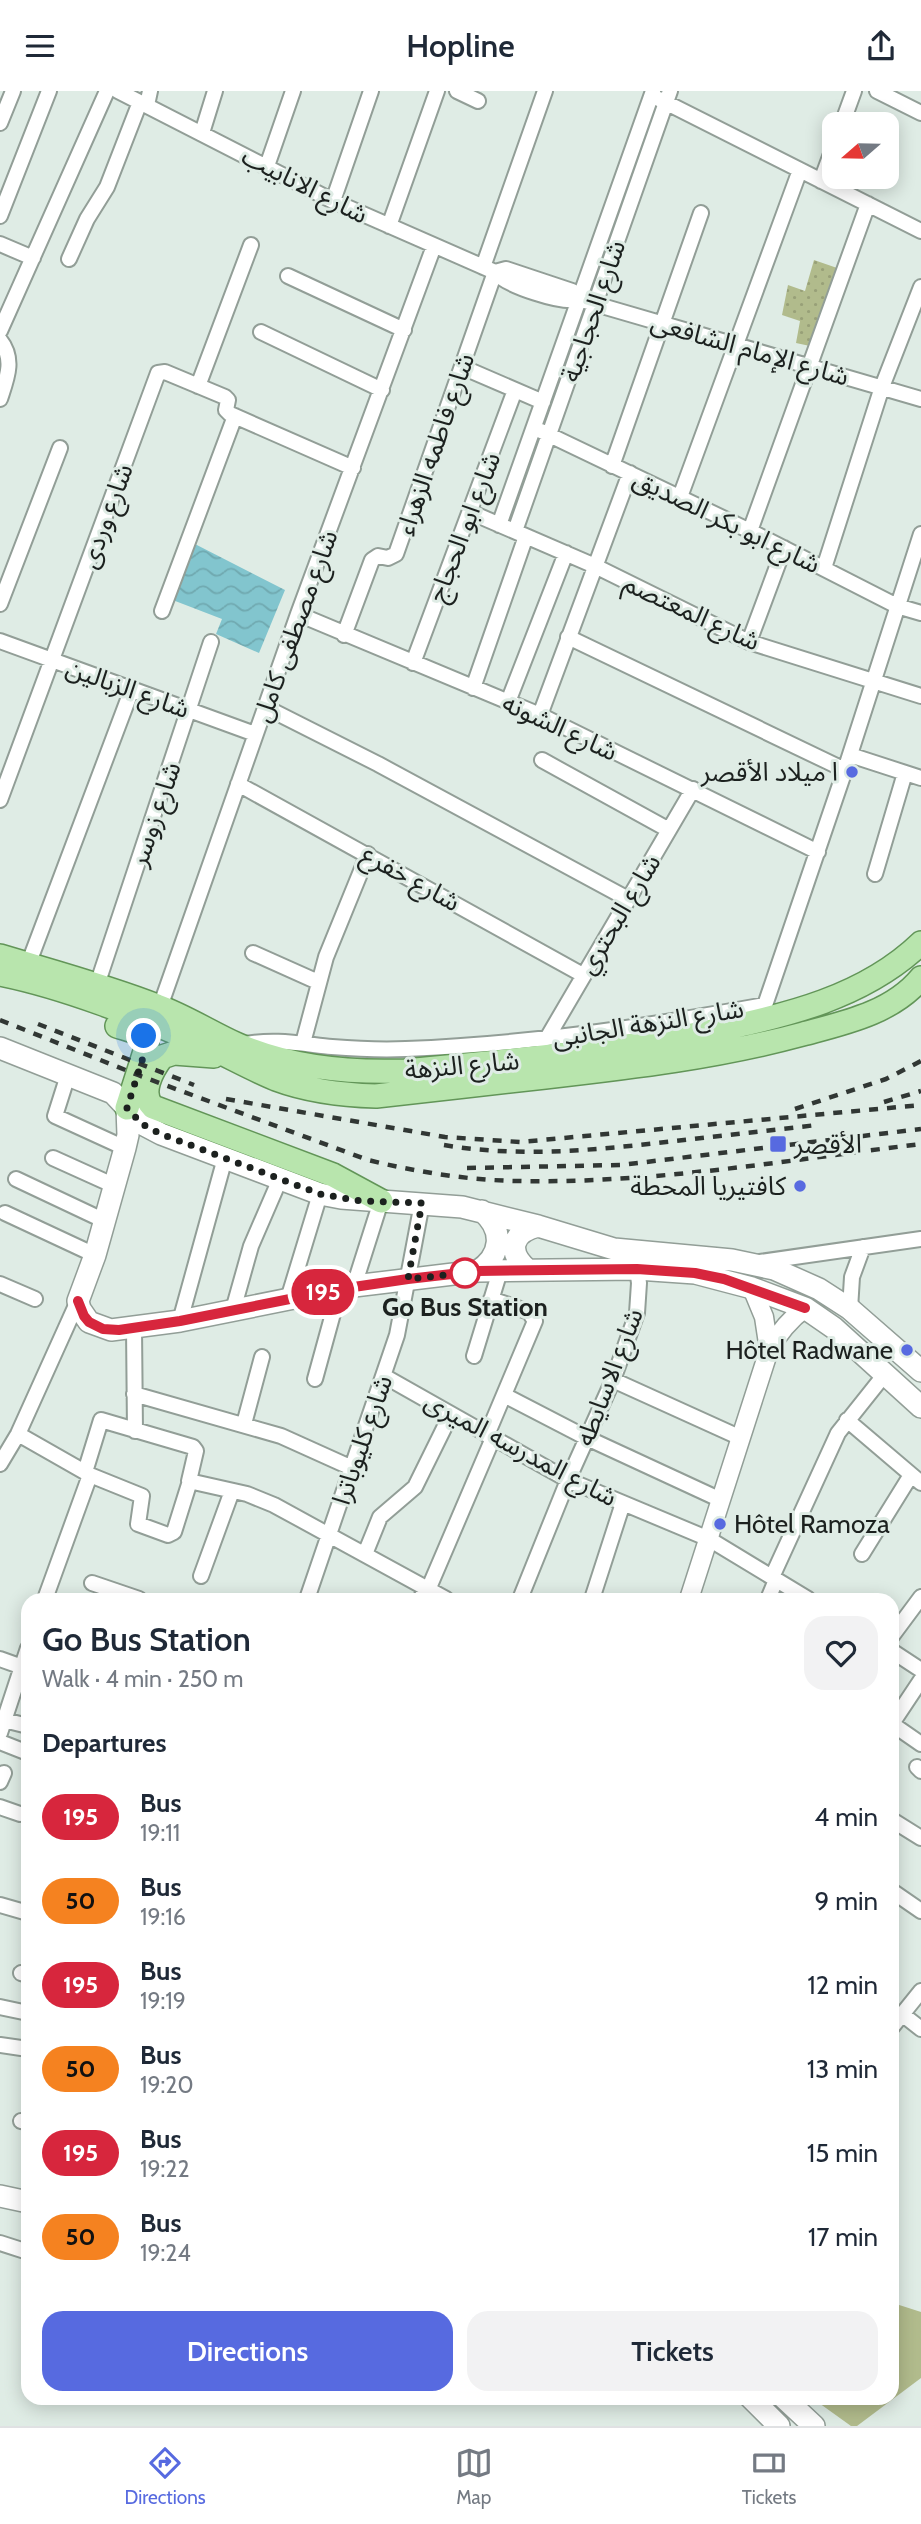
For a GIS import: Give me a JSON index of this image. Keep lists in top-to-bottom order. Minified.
{"streets":{"main road":["شارع النزهة"],"street":["شارع الانابيب","شارع الحجاجية","شارع الإمام الشافعى","شارع فاطمه الزهراء","شارع وردى","شارع ابو بكر الصديق","شارع ابو الحجاج","شارع المعتصم","شارع مصطفى كامل","شارع الزبالين","شارع الشونه","شارع زوسر","شارع خفرع","شارع البحتري","شارع النزهة الجانبى","شارع الاسايطه","شارع كليوباترا","شارع المدرسه الميرى"]},"crossings":[["شارع الانابيب","شارع الإمام الشافعى"],["شارع الانابيب","شارع فاطمه الزهراء"],["شارع الانابيب","شارع مصطفى كامل"],["شارع الحجاجية","شارع الإمام الشافعى"],["شارع الحجاجية","شارع ابو بكر الصديق"],["شارع الحجاجية","شارع المعتصم"],["شارع الحجاجية","شارع الشونه"],["شارع الإمام الشافعى","شارع فاطمه الزهراء"],["شارع فاطمه الزهراء","شارع الشونه"],["شارع وردى","شارع الزبالين"],["شارع ابو الحجاج","شارع المعتصم"],["شارع ابو الحجاج","شارع الشونه"],["شارع مصطفى كامل","شارع الزبالين"],["شارع مصطفى كامل","شارع الشونه"],["شارع مصطفى كامل","شارع خفرع"],["شارع مصطفى كامل","شارع النزهة"],["شارع الزبالين","شارع زوسر"],["شارع الشونه","شارع البحتري"],["شارع زوسر","شارع النزهة"],["شارع خفرع","شارع البحتري"],["شارع البحتري","شارع النزهة الجانبى"],["شارع النزهة الجانبى","شارع النزهة"],["شارع الاسايطه","شارع المدرسه الميرى"],["شارع كليوباترا","شارع المدرسه الميرى"]],"places":{"other":["ا ميلاد الأقصر","كافتيريا المحطة","Go Bus Station","Hôtel Radwane","Hôtel Ramoza"],"transit":["الأقصر"]},"lines":["bus line 195"],"north":"left","page":{"header":"Hopline","on_map":"195","heading":[["Go Bus Station","Walk · 4 min · 250 m"],"Departures"],"list":[{"mark":"195","name":"Bus","note":"19:11","value":"4 min"},{"mark":"50","name":"Bus","note":"19:16","value":"9 min"},{"mark":"195","name":"Bus","note":"19:19","value":"12 min"},{"mark":"50","name":"Bus","note":"19:20","value":"13 min"},{"mark":"195","name":"Bus","note":"19:22","value":"15 min"},{"mark":"50","name":"Bus","note":"19:24","value":"17 min"}],"buttons":["Directions","Tickets"],"tabs":["Directions","Map","Tickets"]}}
